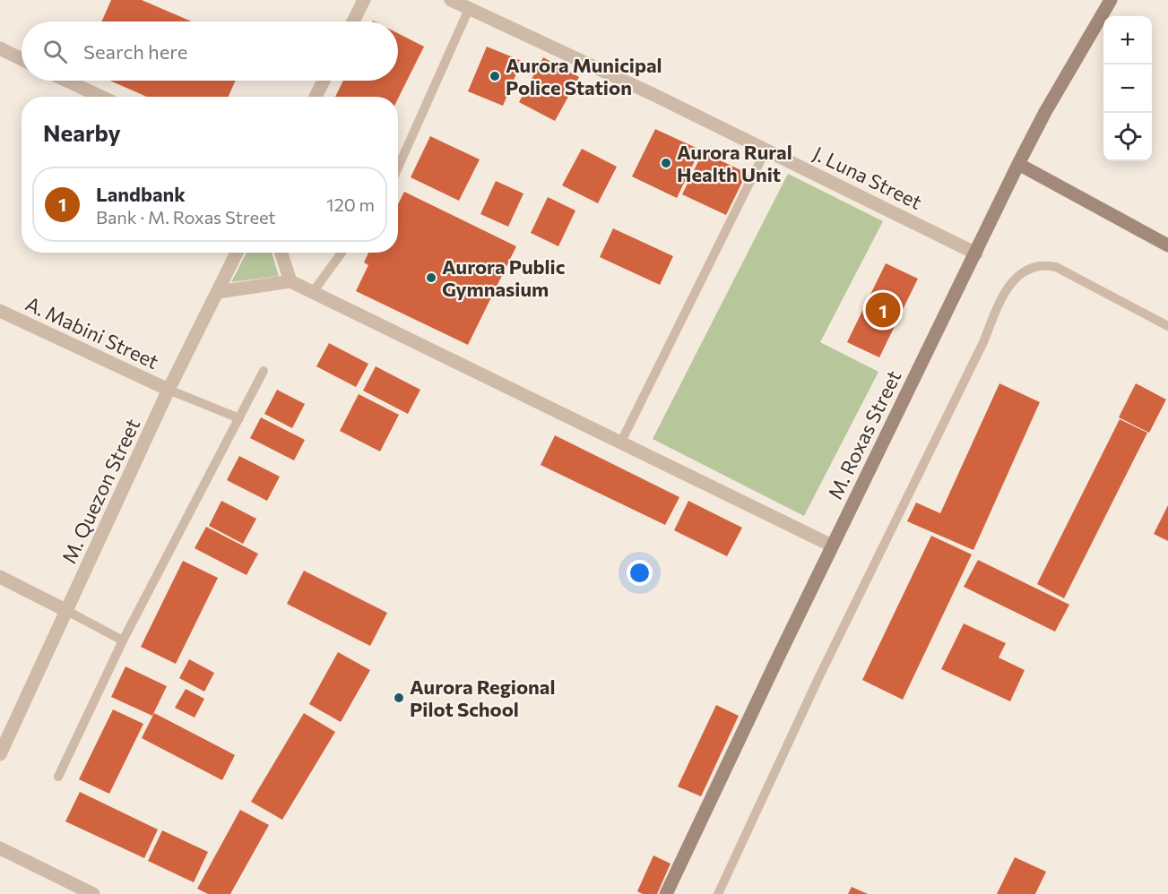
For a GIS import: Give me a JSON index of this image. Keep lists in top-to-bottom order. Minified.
{"streets":{"street":["J. Luna Street","A. Mabini Street","M. Roxas Street","M. Quezon Street"]},"crossings":[["J. Luna Street","M. Roxas Street"],["A. Mabini Street","M. Quezon Street"]],"places":["Aurora Municipal Police Station","Aurora Rural Health Unit","Aurora Public Gymnasium","Aurora Regional Pilot School"],"page":{"map_buttons":["+","−"],"search":"Search here","heading":"Nearby","list":[{"mark":"1","name":"Landbank","note":"Bank · M. Roxas Street","value":"120 m"}],"pins":"1"}}
